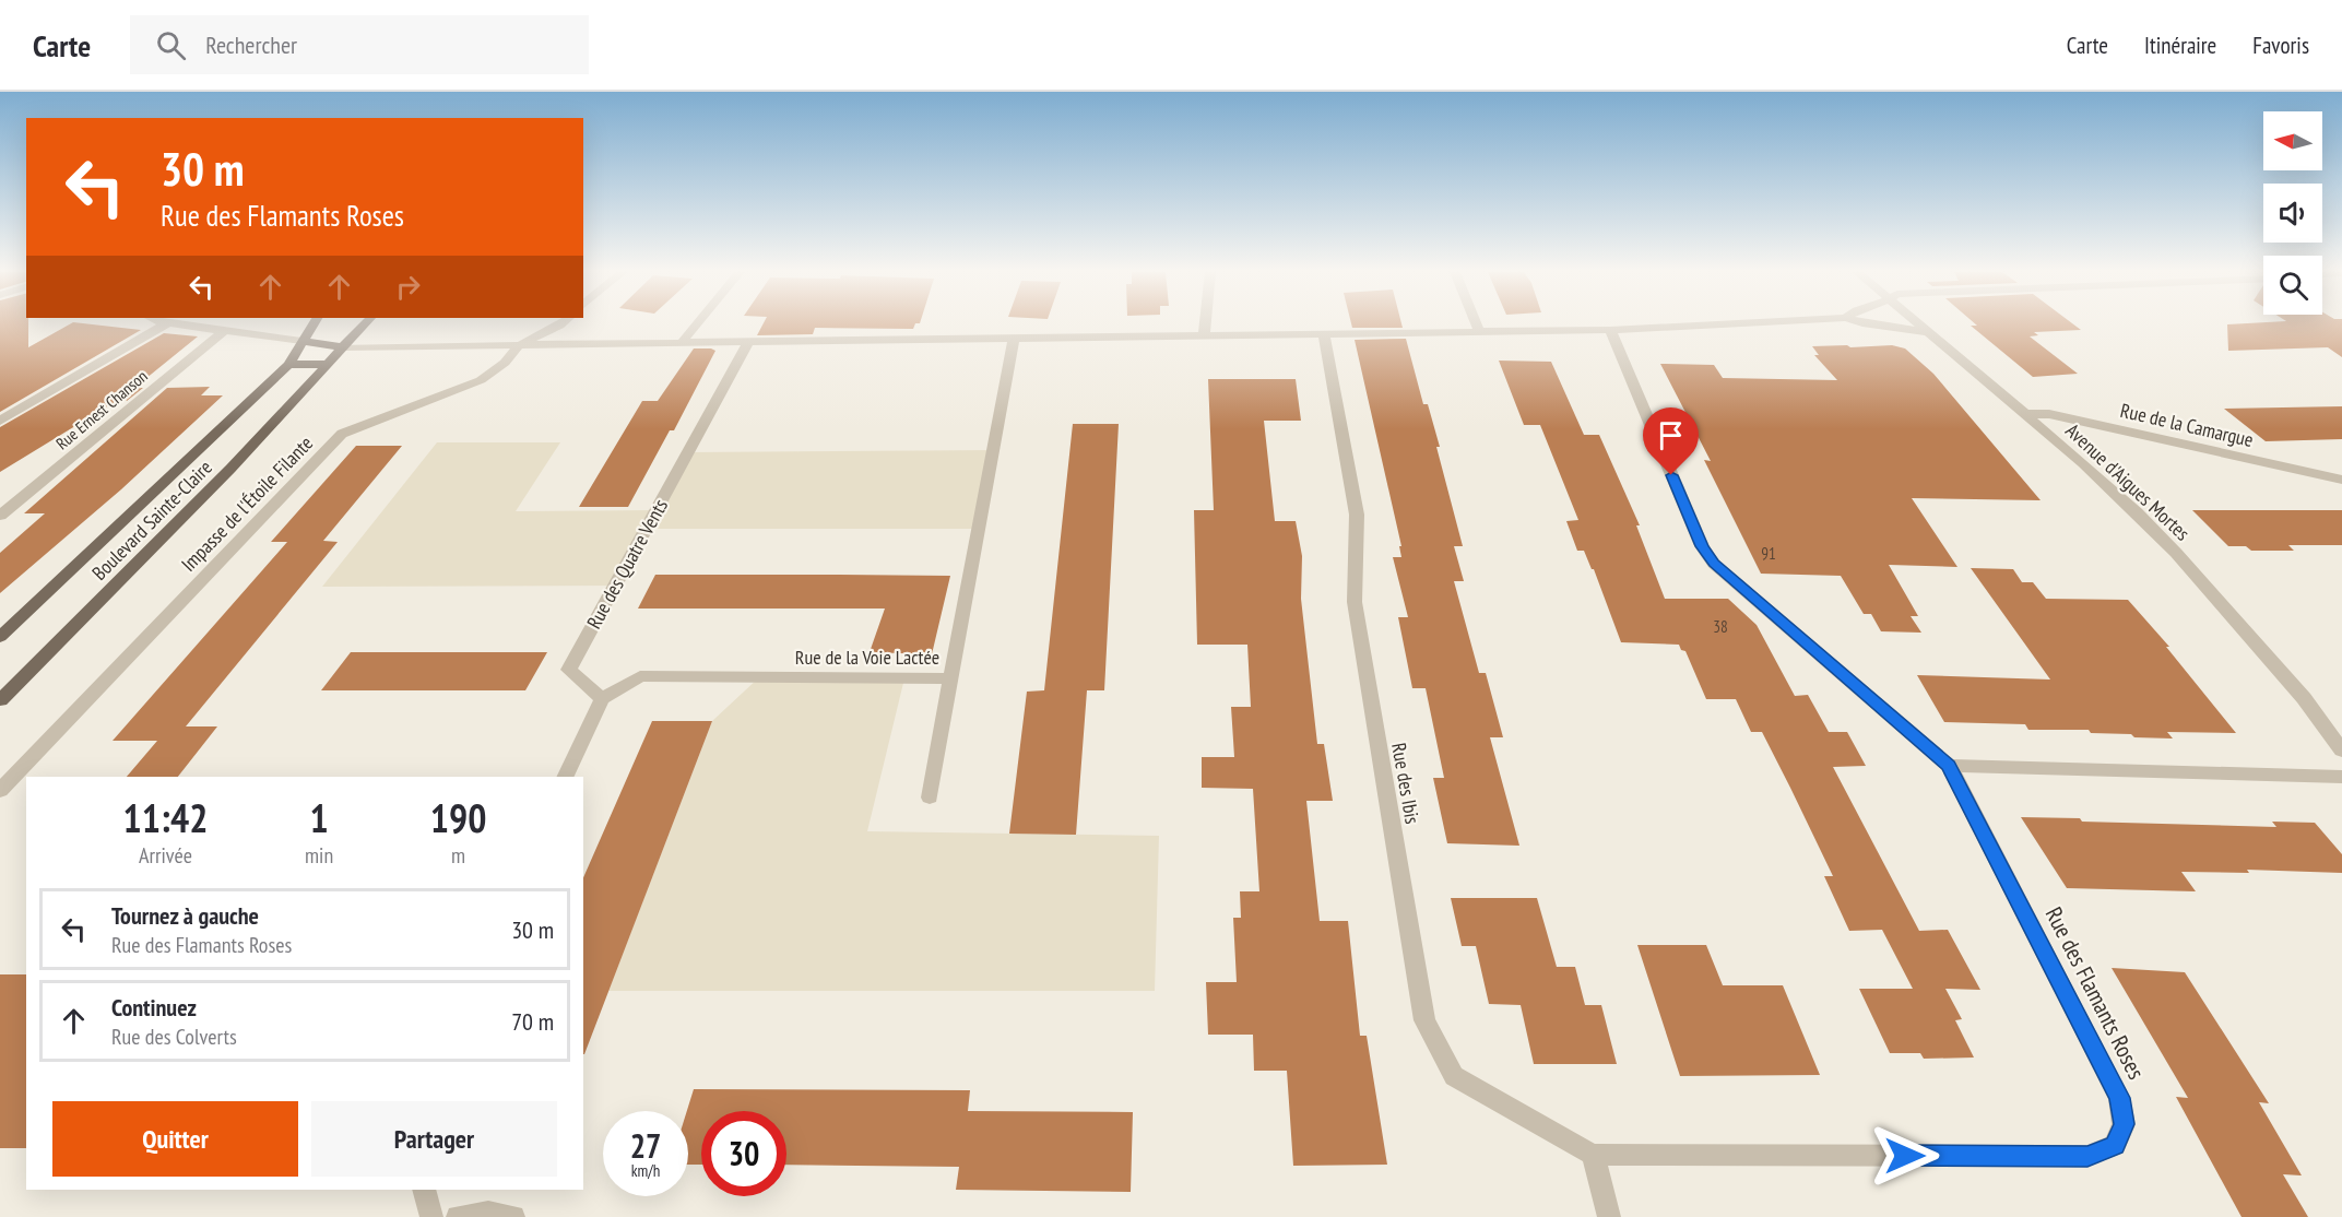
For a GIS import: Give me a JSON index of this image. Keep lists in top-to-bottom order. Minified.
{"streets":{"main road":["Boulevard Sainte-Claire"],"street":["Rue Ernest Chanson","Rue de la Camargue","Avenue d'Aigues Mortes","Impasse de l'Étoile Filante","Rue des Quatre Vents","Rue de la Voie Lactée","Rue des Ibis","Rue des Flamants Roses"]},"crossings":[["Rue de la Camargue","Avenue d'Aigues Mortes"],["Rue des Quatre Vents","Rue de la Voie Lactée"],["Rue des Ibis","Rue des Flamants Roses"]],"house_numbers":["91","38"],"north":"left","page":{"header":"Carte","search":"Rechercher","nav":["Carte","Itinéraire","Favoris"],"turn":["30 m","Rue des Flamants Roses"],"eta":["11:42","Arrivée","1","min","190","m"],"list":[{"name":"Tournez à gauche","note":"Rue des Flamants Roses","value":"30 m"},{"name":"Continuez","note":"Rue des Colverts","value":"70 m"}],"buttons":["Quitter","Partager"],"speed":"27 km/h","limit":"30"}}
